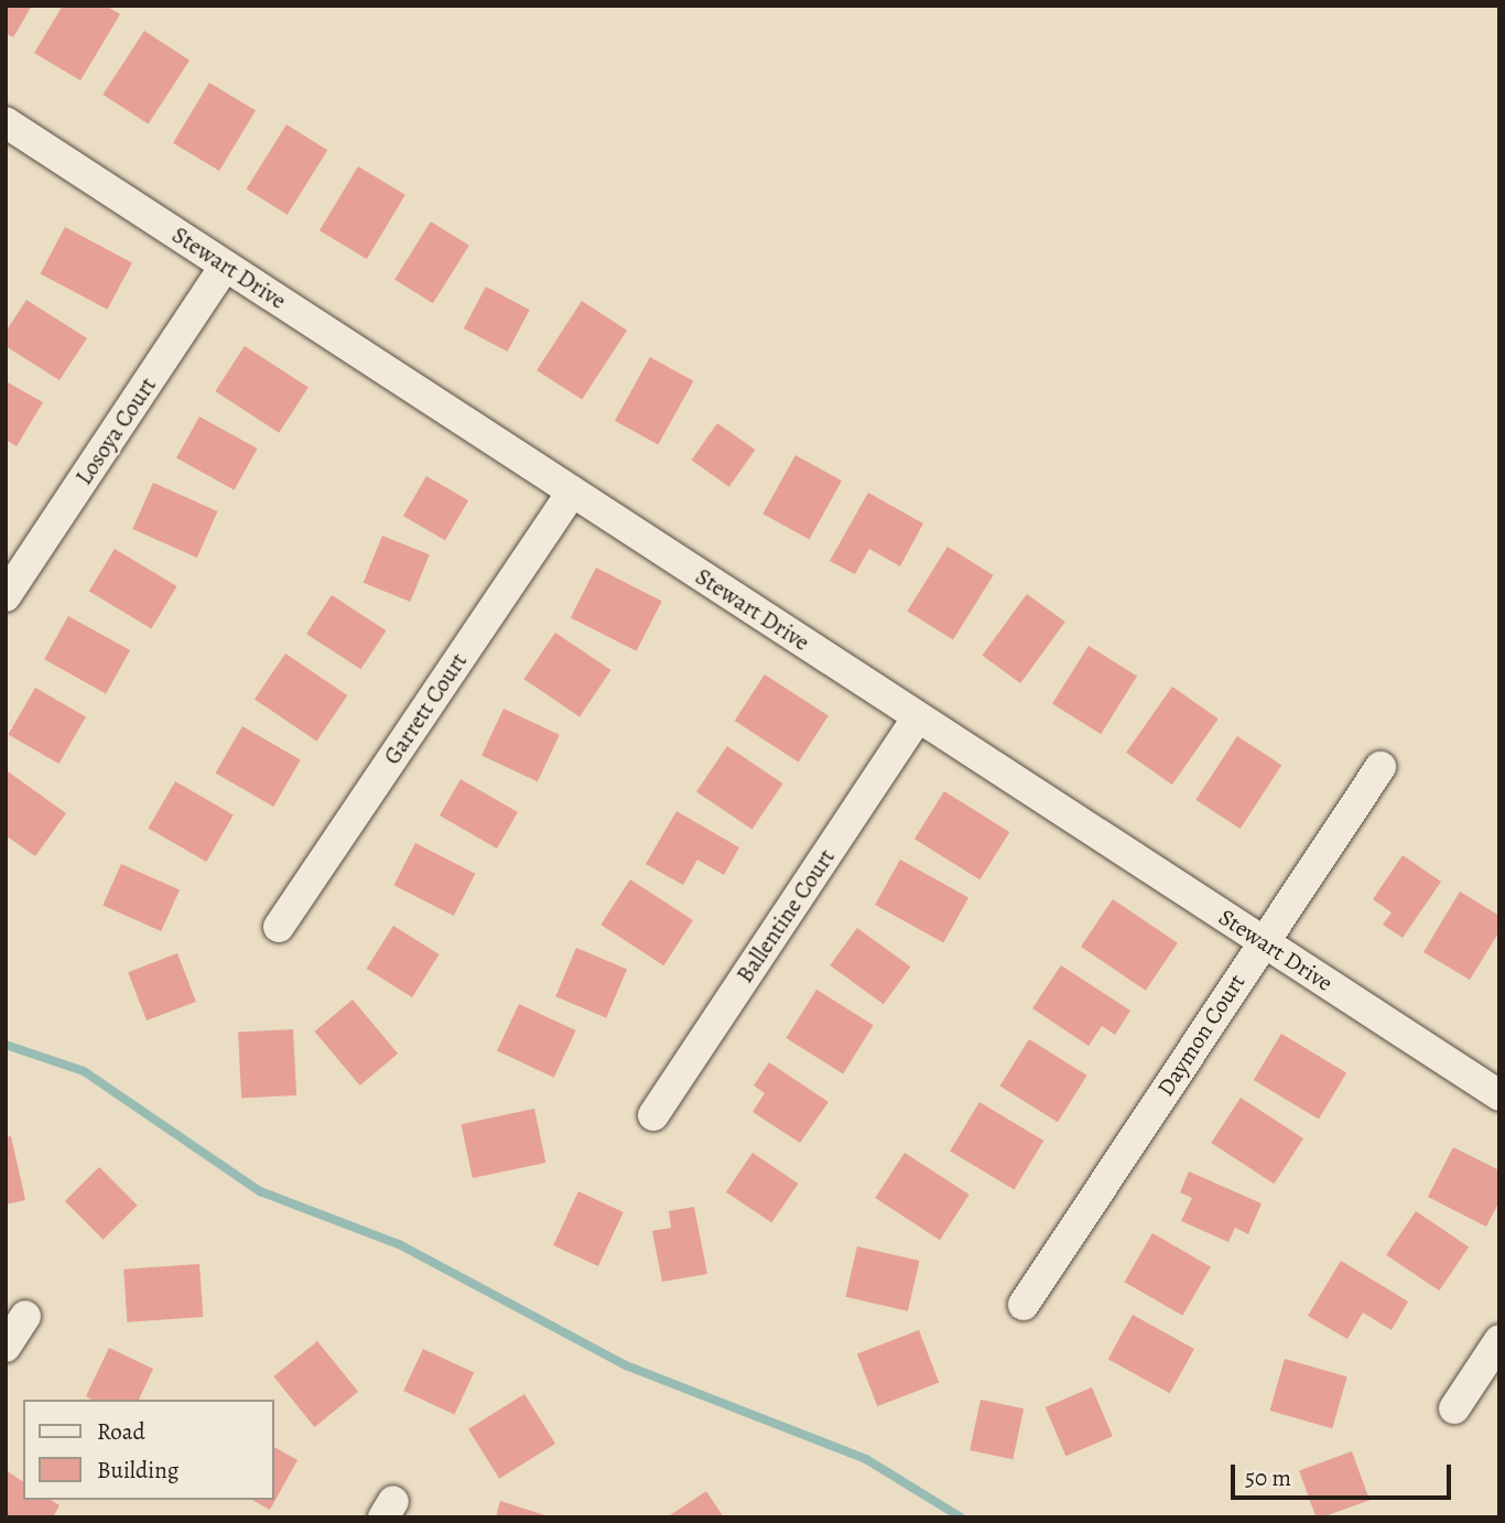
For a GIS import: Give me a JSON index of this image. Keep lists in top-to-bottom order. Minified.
{"streets":{"street":["Stewart Drive","Losoya Court","Garrett Court","Ballentine Court","Daymon Court"]},"crossings":[["Stewart Drive","Losoya Court"],["Stewart Drive","Garrett Court"],["Stewart Drive","Ballentine Court"],["Stewart Drive","Daymon Court"]],"legend":["Road","Building"],"scale_bar":"50 m"}
